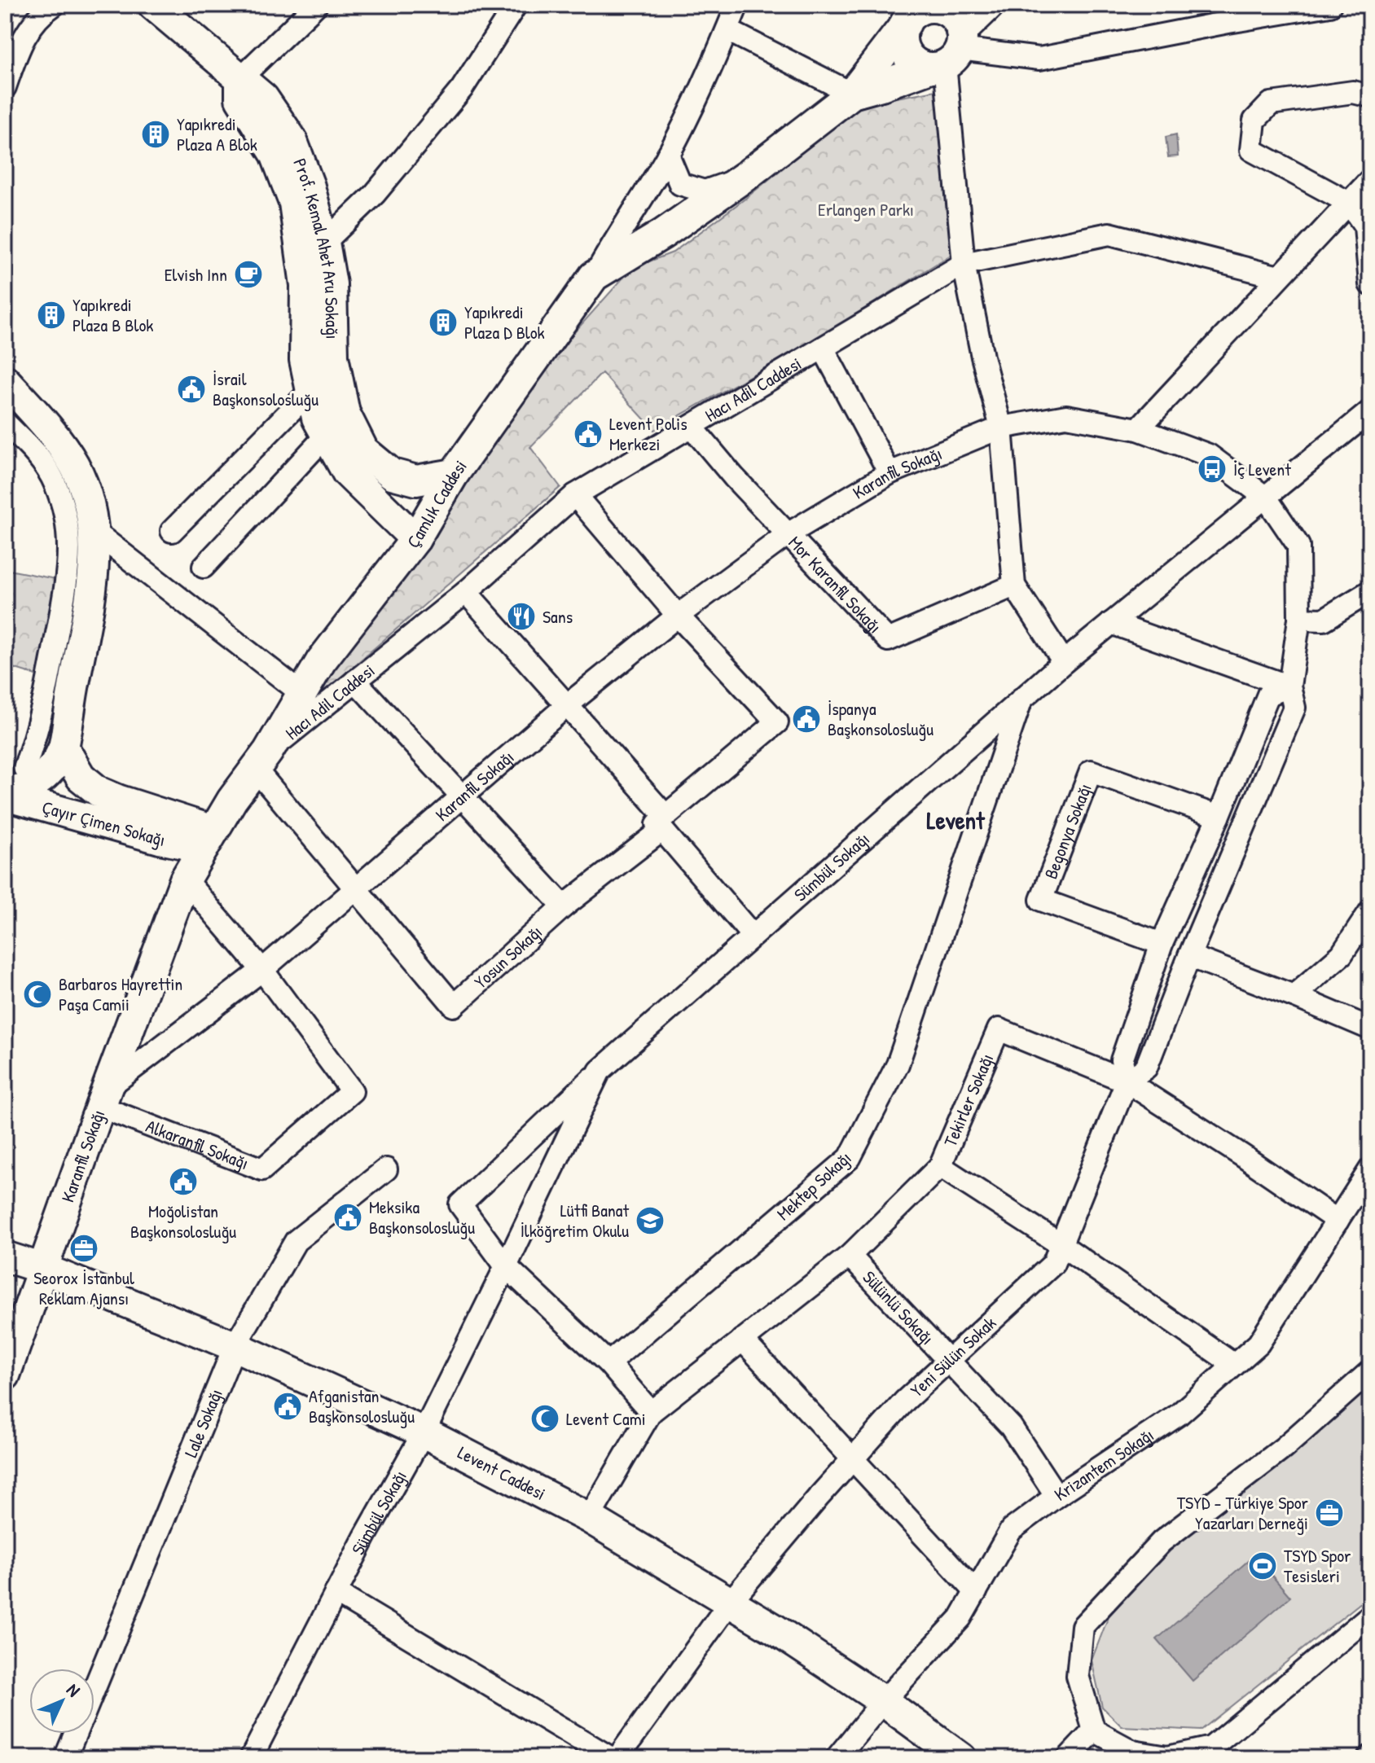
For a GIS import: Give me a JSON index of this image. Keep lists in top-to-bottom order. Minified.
{"streets":{"street":["Prof. Kemal Ahet Aru Sokağı","Hacı Adil Caddesi","Karanfil Sokağı","Çamlık Caddesi","Mor Karanfil Sokağı","Çayır Çimen Sokağı","Begonya Sokağı","Sümbül Sokağı","Yosun Sokağı","Tekirler Sokağı","Alkaranfil Sokağı","Mektep Sokağı","Sülünlü Sokağı","Yeni Sülün Sokak","Lale Sokağı","Krizantem Sokağı","Levent Caddesi"]},"crossings":[["Prof. Kemal Ahet Aru Sokağı","Çamlık Caddesi"],["Hacı Adil Caddesi","Çamlık Caddesi"],["Hacı Adil Caddesi","Mor Karanfil Sokağı"],["Karanfil Sokağı","Çamlık Caddesi"],["Karanfil Sokağı","Mor Karanfil Sokağı"],["Karanfil Sokağı","Sümbül Sokağı"],["Karanfil Sokağı","Yosun Sokağı"],["Karanfil Sokağı","Tekirler Sokağı"],["Karanfil Sokağı","Alkaranfil Sokağı"],["Karanfil Sokağı","Yeni Sülün Sokak"],["Karanfil Sokağı","Levent Caddesi"],["Çamlık Caddesi","Çayır Çimen Sokağı"],["Çamlık Caddesi","Alkaranfil Sokağı"],["Sümbül Sokağı","Mektep Sokağı"],["Sümbül Sokağı","Levent Caddesi"],["Tekirler Sokağı","Yeni Sülün Sokak"],["Tekirler Sokağı","Krizantem Sokağı"],["Sülünlü Sokağı","Yeni Sülün Sokak"],["Sülünlü Sokağı","Krizantem Sokağı"],["Yeni Sülün Sokak","Levent Caddesi"],["Lale Sokağı","Levent Caddesi"],["Krizantem Sokağı","Levent Caddesi"]],"districts":["Levent"],"parks":["Erlangen Parkı"],"places":{"building":["Yapıkredi Plaza A Blok","Yapıkredi Plaza B Blok","Yapıkredi Plaza D Blok"],"cafe":["Elvish Inn"],"public building":["İsrail Başkonsolosluğu","Levent Polis Merkezi","İspanya Başkonsolosluğu","Moğolistan Başkonsolosluğu","Meksika Başkonsolosluğu","Afganistan Başkonsolosluğu"],"bus stop":["İç Levent"],"restaurant":["Sans"],"mosque":["Barbaros Hayrettin Paşa Camii","Levent Cami"],"school or university":["Lütfi Banat İlköğretim Okulu"],"office":["Seorox İstanbul Reklam Ajansı","TSYD - Türkiye Spor Yazarları Derneği"],"sports":["TSYD Spor Tesisleri"]},"north":"top right"}
